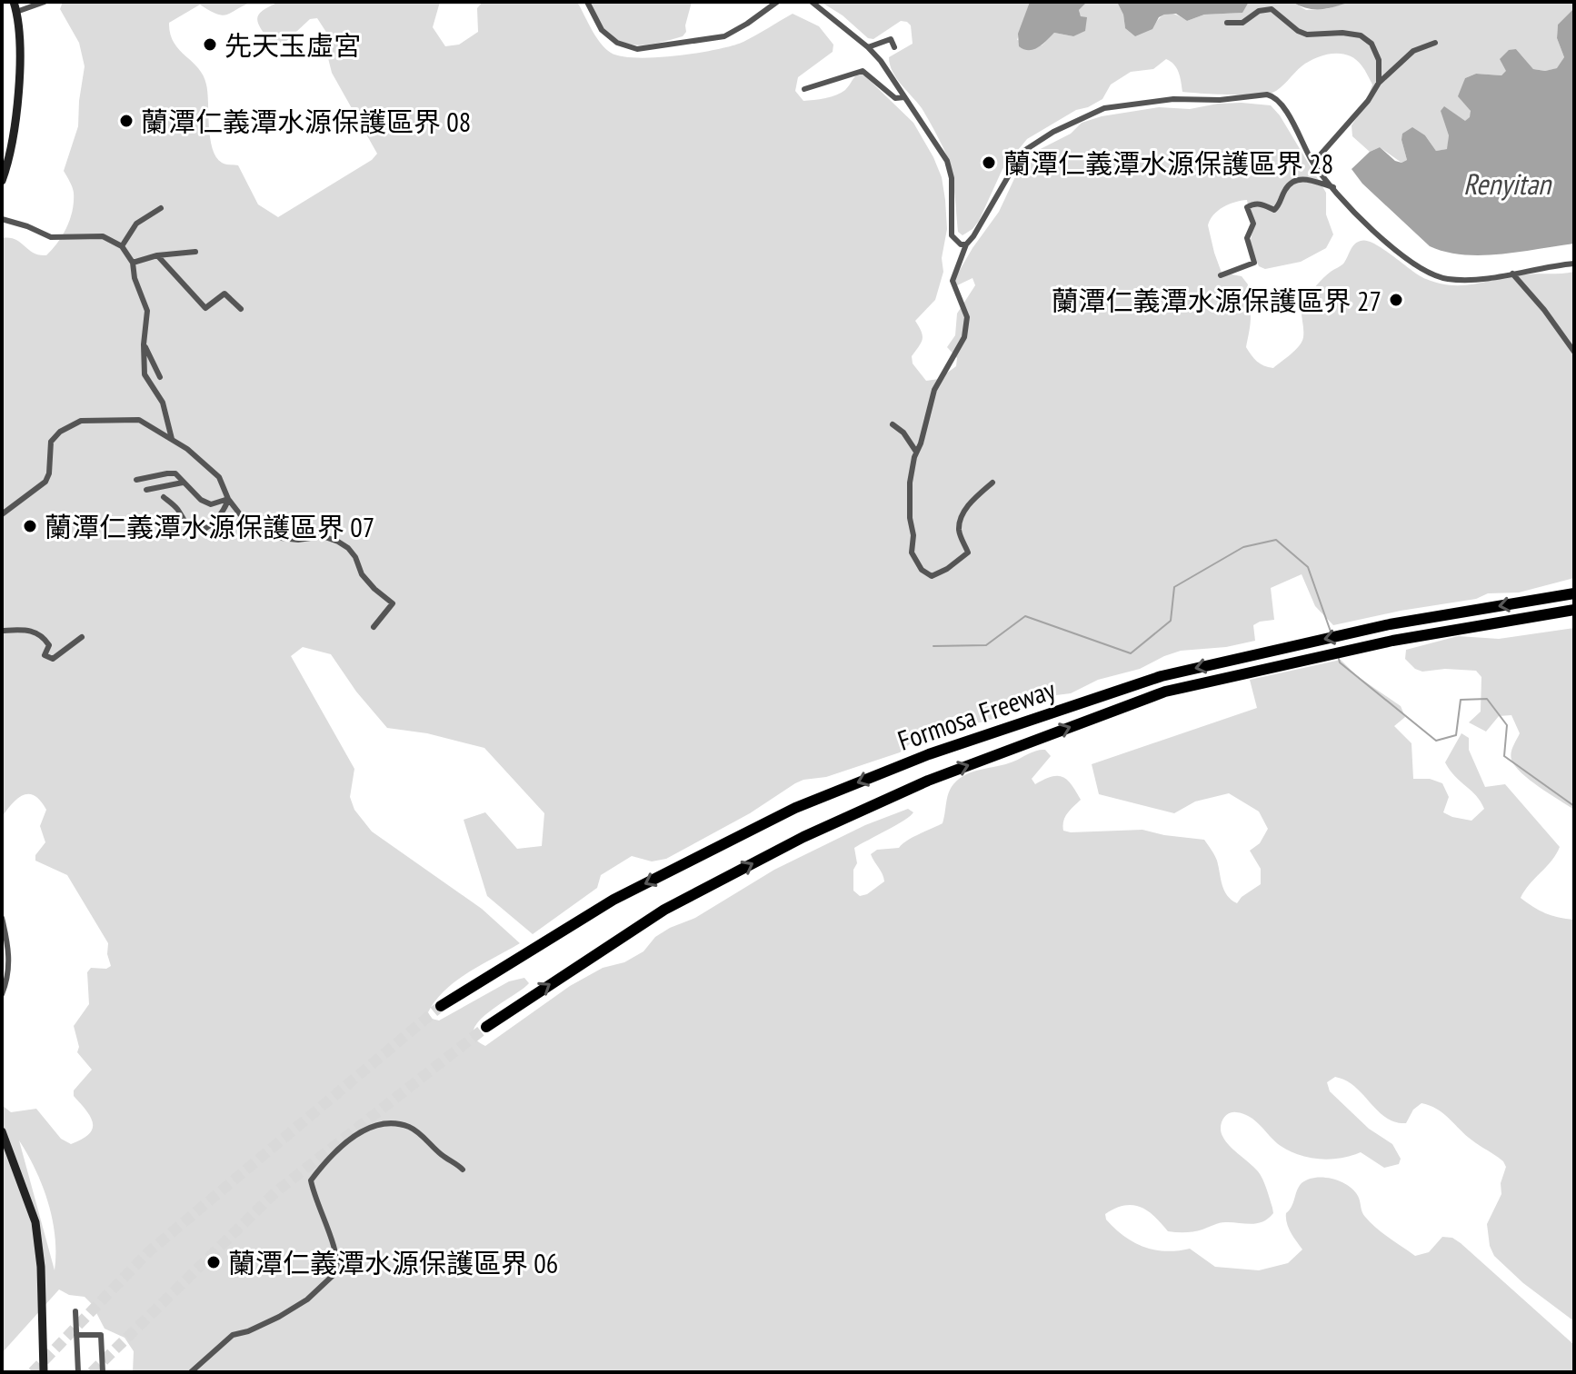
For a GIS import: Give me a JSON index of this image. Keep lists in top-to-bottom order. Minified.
{"streets":{"highway":["Formosa Freeway"]},"water":["Renyitan"],"places":["先天玉虛宮","蘭潭仁義潭水源保護區界 08","蘭潭仁義潭水源保護區界 28","蘭潭仁義潭水源保護區界 27","蘭潭仁義潭水源保護區界 07","蘭潭仁義潭水源保護區界 06"]}
